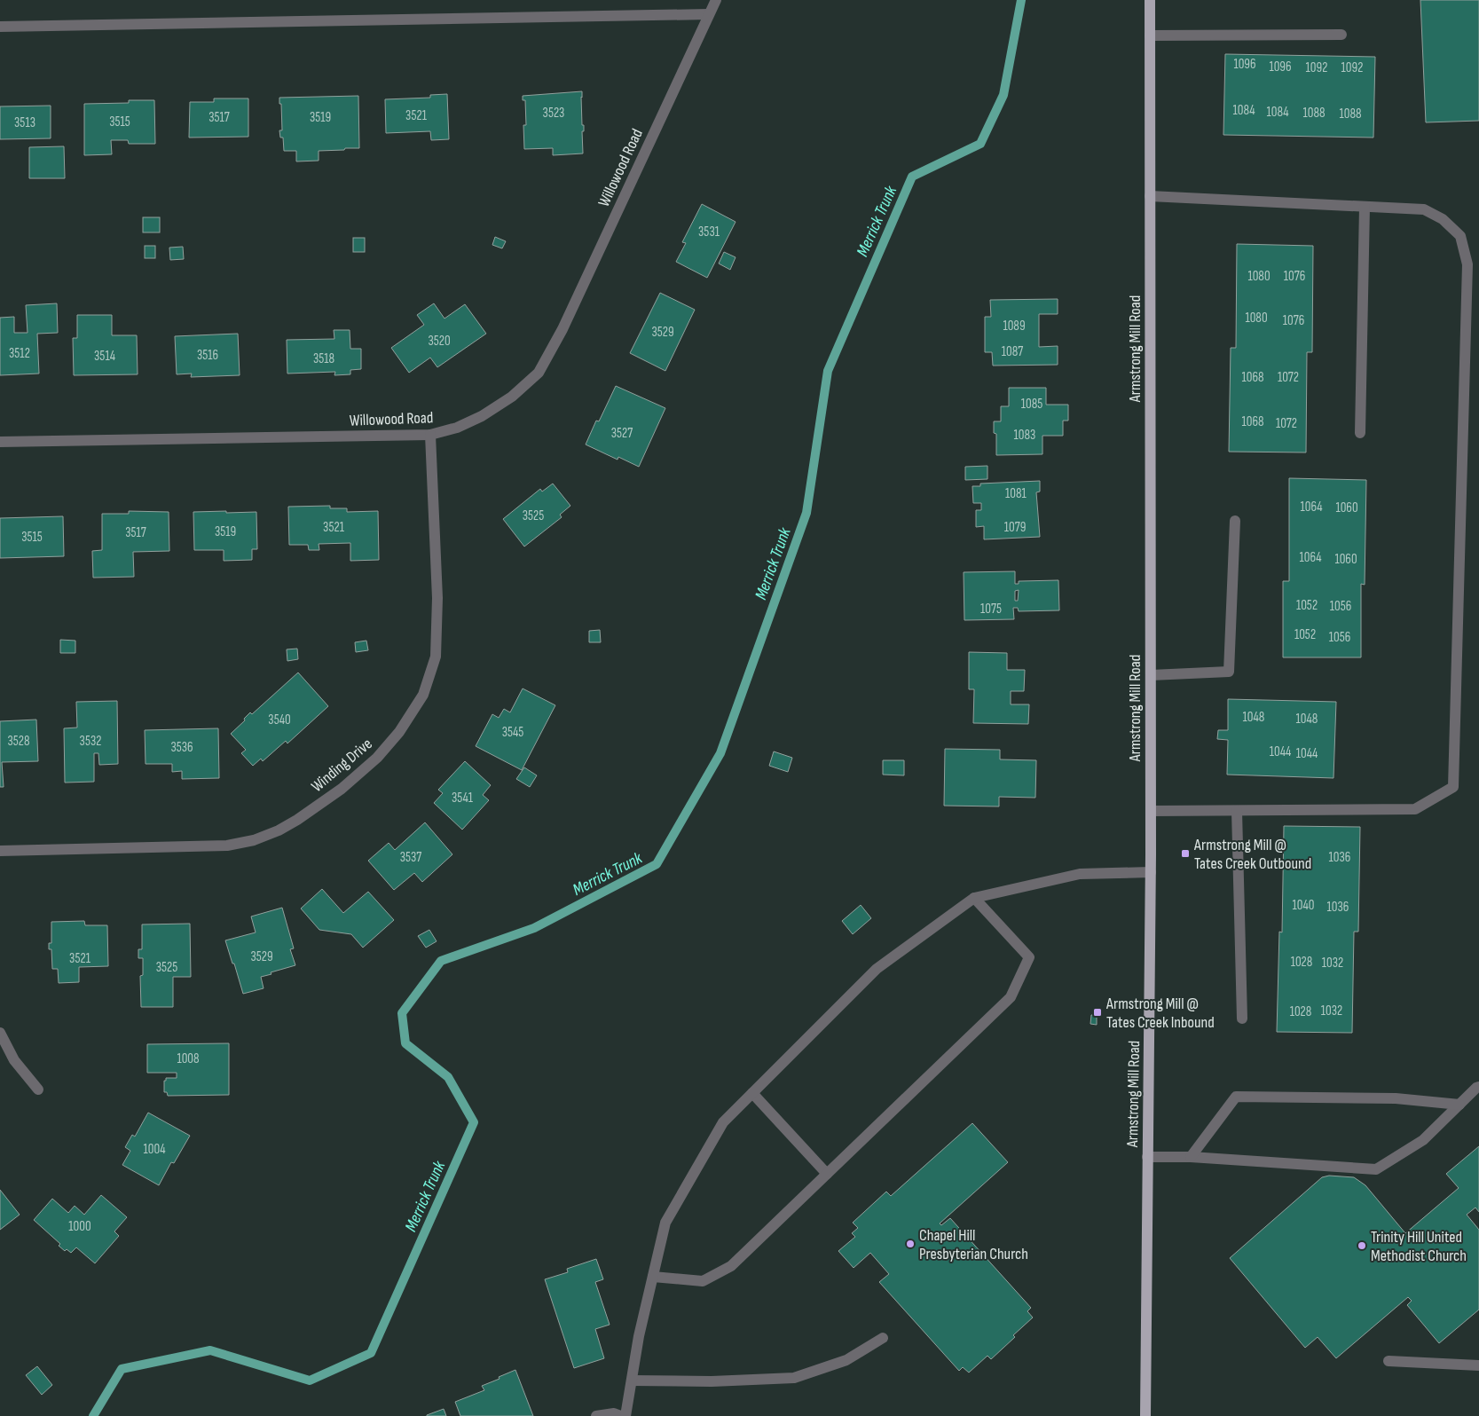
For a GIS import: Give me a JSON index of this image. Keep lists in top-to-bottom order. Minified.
{"streets":{"main road":["Armstrong Mill Road"],"street":["Willowood Road","Winding Drive"]},"crossings":[["Willowood Road","Winding Drive"]],"water":["Merrick Trunk"],"places":{"transit":["Armstrong Mill @ Tates Creek Outbound","Armstrong Mill @ Tates Creek Inbound"],"other":["Chapel Hill Presbyterian Church","Trinity Hill United Methodist Church"]},"house_numbers":["1096","1096","1092","1092","1084","1084","3523","1088","1088","3521","3517","3519","3515","3513","3531","1080","1076","1080","1076","1089","3529","3520","1087","3512","3516","3514","3518","1068","1072","1085","1068","1072","3527","1083","1081","1064","1060","3525","3521","1079","3519","3517","3515","1064","1060","1052","1056","1075","1052","1056","1048","1048","3540","3545","3528","3532","3536","1044","1044","3541","3537","1036","1040","1036","3529","3521","1028","1032","3525","1032","1028","1008","1004","1000"]}
